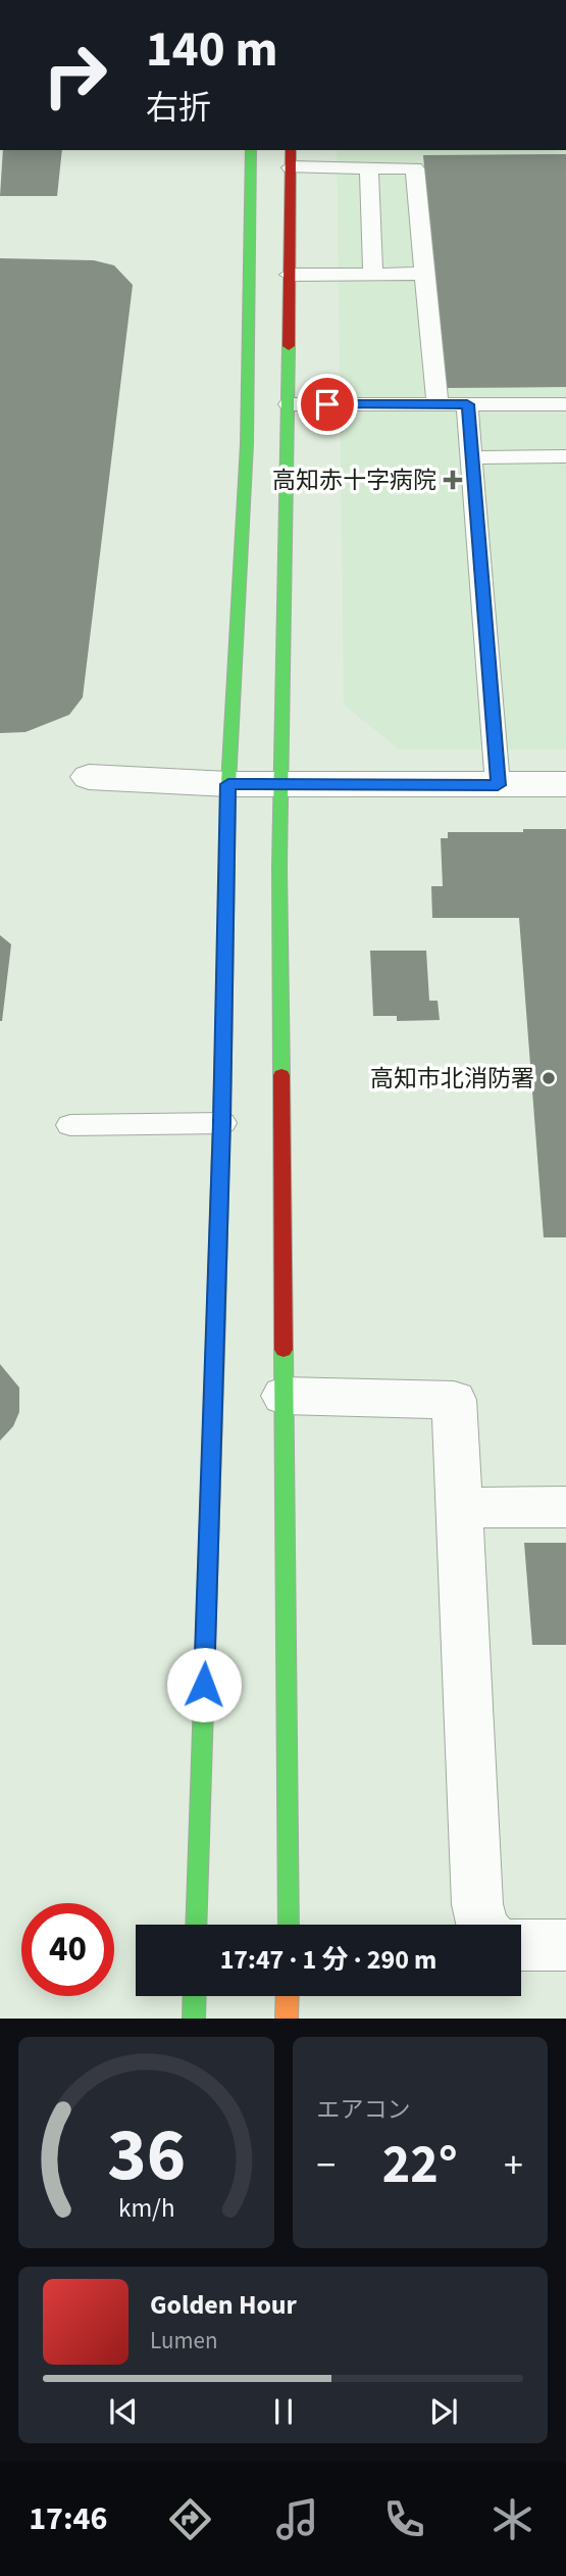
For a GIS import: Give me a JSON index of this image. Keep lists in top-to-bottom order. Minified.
{"places":{"health":["高知赤十字病院"],"other":["高知市北消防署"]},"page":{"turn":["140 m","右折"],"limit":"40","trip":"17:47 · 1 分 · 290 m","tile":"エアコン","heat":["−","22°","+"],"song":["Golden Hour","Lumen"],"tabs":"17:46","gauge":["36","km/h"]}}
